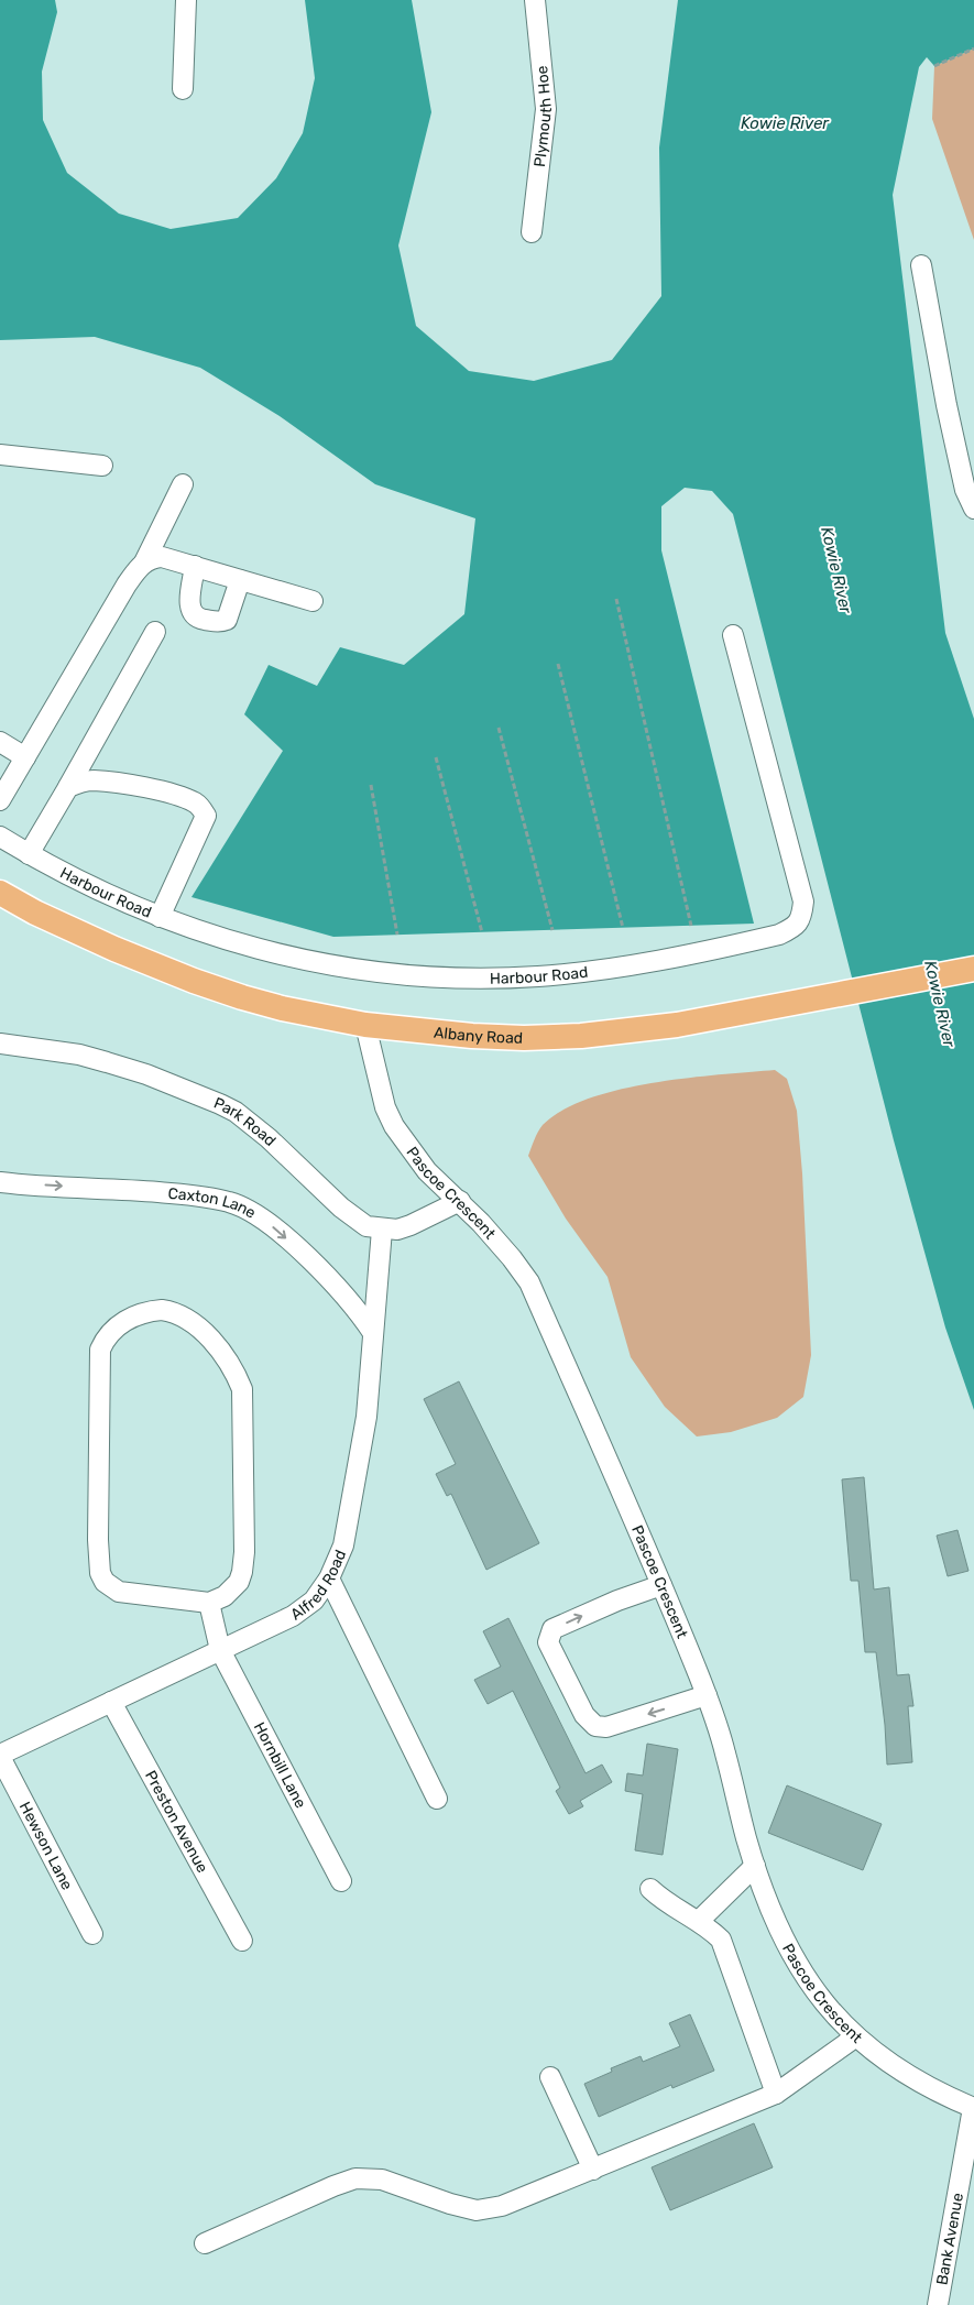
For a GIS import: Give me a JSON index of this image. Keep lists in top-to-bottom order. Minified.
{"streets":{"main road":["Albany Road"],"street":["Plymouth Hoe","Harbour Road","Park Road","Pascoe Crescent","Caxton Lane","Alfred Road","Hornbill Lane","Preston Avenue","Hewson Lane","Bank Avenue"]},"crossings":[["Albany Road","Pascoe Crescent"],["Park Road","Pascoe Crescent"],["Park Road","Alfred Road"],["Pascoe Crescent","Bank Avenue"],["Caxton Lane","Alfred Road"],["Alfred Road","Hornbill Lane"],["Alfred Road","Preston Avenue"],["Alfred Road","Hewson Lane"]],"one_way":["Caxton Lane"],"water":["Kowie River"]}
